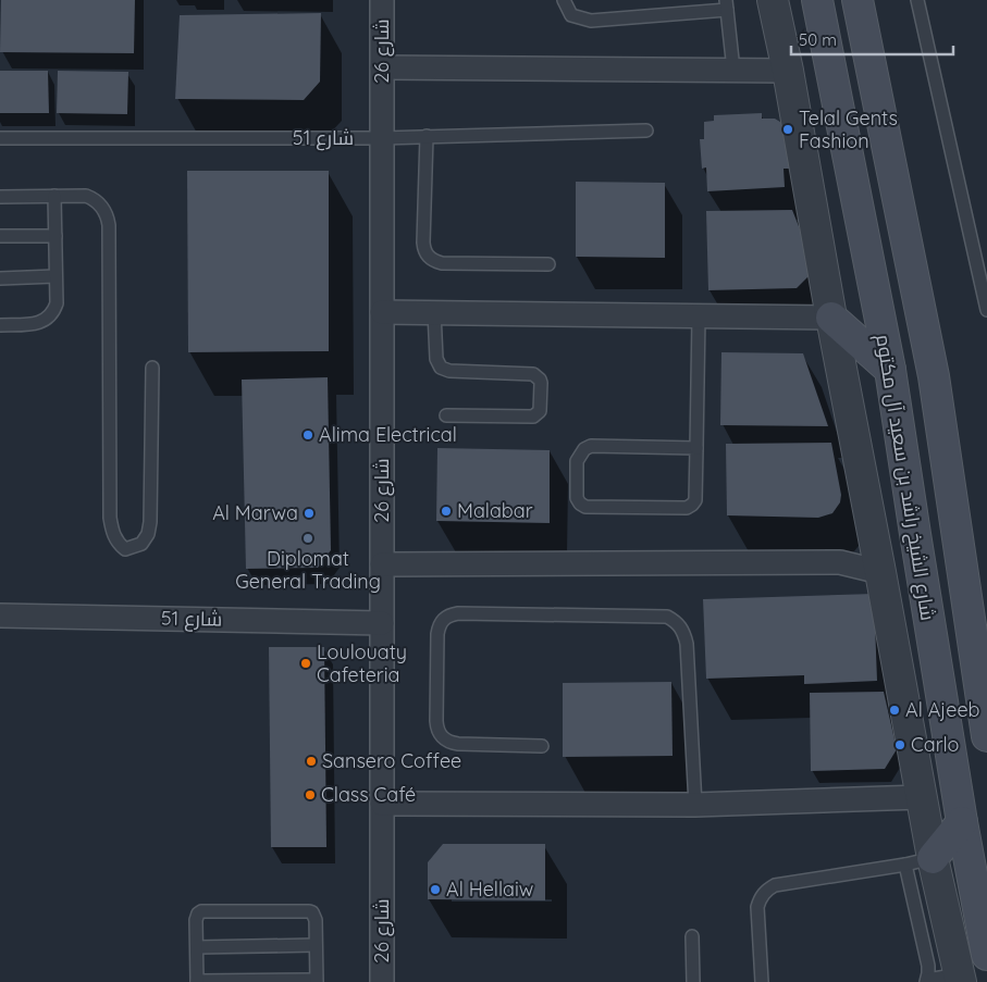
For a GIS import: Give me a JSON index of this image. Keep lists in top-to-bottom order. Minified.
{"streets":{"main road":["شارع الشيخ راشد بن سعيد آل مكتوم"],"street":["شارع 26","شارع 51"]},"crossings":[["شارع 26","شارع 51"]],"places":["Telal Gents Fashion","Alima Electrical","Malabar","Al Marwa","Diplomat General Trading","Loulouaty Cafeteria","Al Ajeeb","Carlo","Sansero Coffee","Class Café","Al Hellaiw"],"scale_bar":"50 m"}
